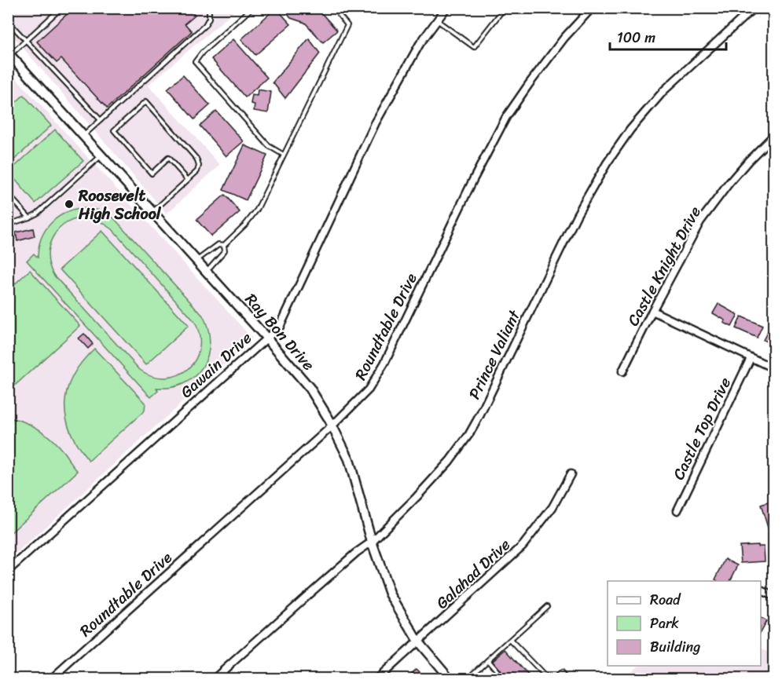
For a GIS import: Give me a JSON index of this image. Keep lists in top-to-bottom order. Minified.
{"streets":{"street":["Castle Knight Drive","Roundtable Drive","Ray Bon Drive","Prince Valiant","Gawain Drive","Castle Top Drive","Galahad Drive"]},"crossings":[["Roundtable Drive","Ray Bon Drive"],["Ray Bon Drive","Prince Valiant"],["Ray Bon Drive","Gawain Drive"],["Ray Bon Drive","Galahad Drive"]],"places":["Roosevelt High School"],"legend":["Road","Park","Building"],"scale_bar":"100 m"}
